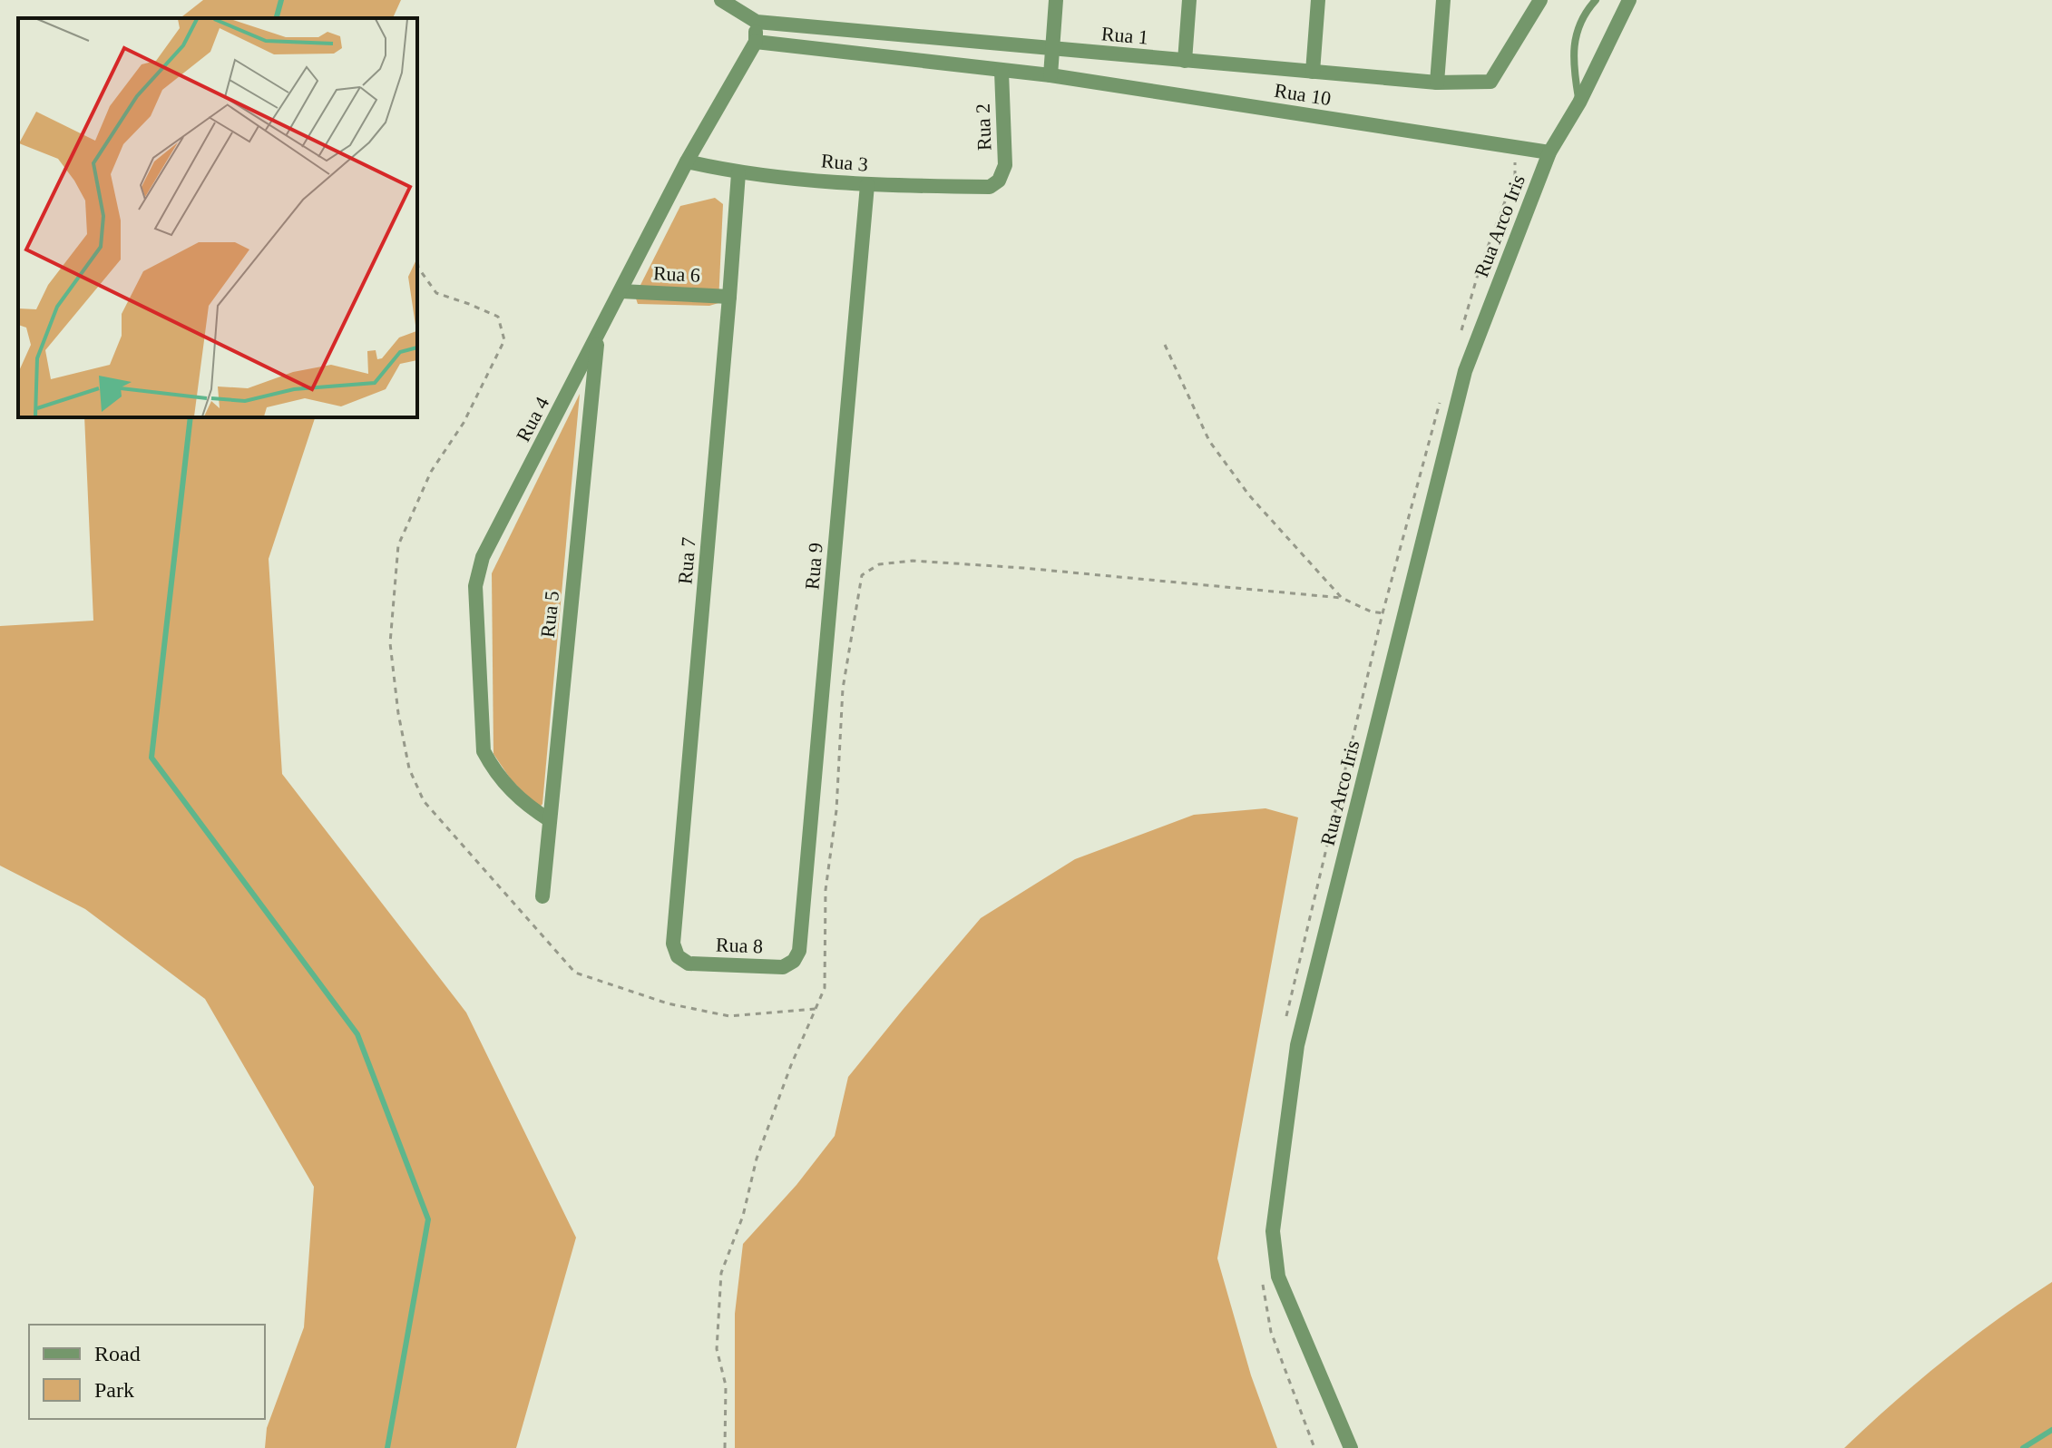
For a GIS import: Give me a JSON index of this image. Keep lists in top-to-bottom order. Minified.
{"streets":{"street":["Rua 1","Rua 10","Rua 2","Rua 3","Rua Arco Iris","Rua 6","Rua 4","Rua 7","Rua 9","Rua 5","Rua 8"]},"crossings":[["Rua 10","Rua Arco Iris"],["Rua 2","Rua 3"],["Rua 3","Rua 4"],["Rua 3","Rua 7"],["Rua 3","Rua 9"],["Rua 6","Rua 4"],["Rua 6","Rua 7"],["Rua 4","Rua 5"],["Rua 7","Rua 8"],["Rua 9","Rua 8"]],"legend":["Road","Park"]}
